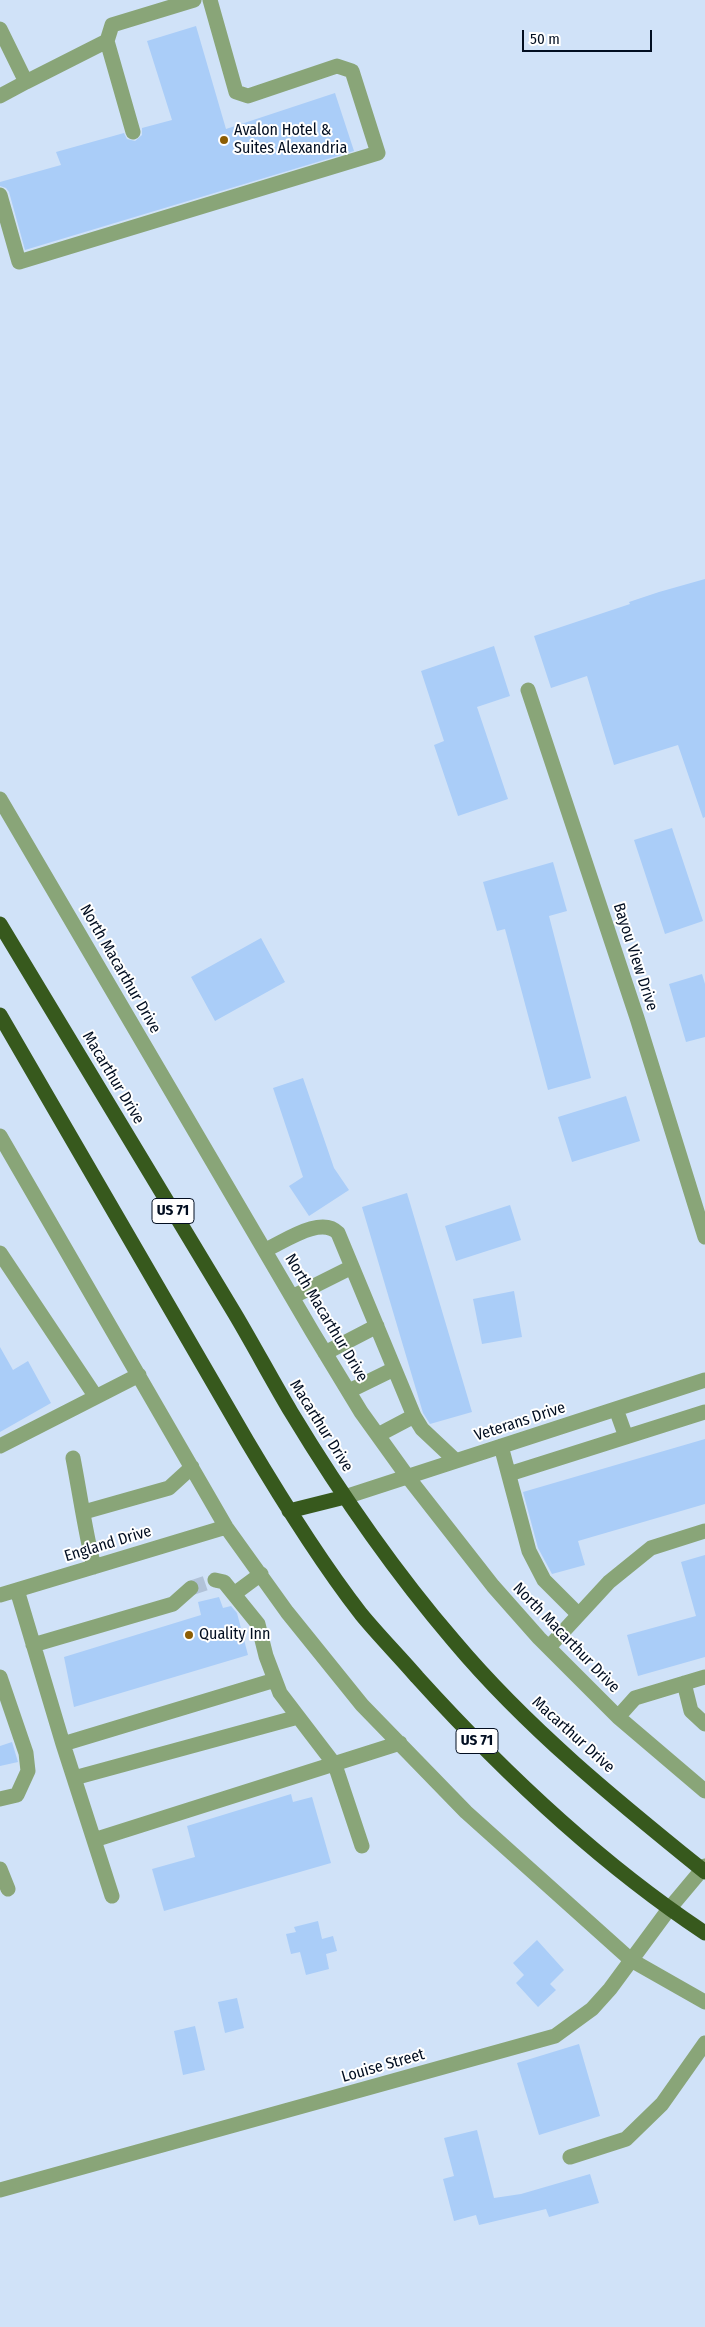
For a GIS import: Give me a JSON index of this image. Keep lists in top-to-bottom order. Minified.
{"streets":{"highway":["Macarthur Drive","US 71"],"street":["Bayou View Drive","North Macarthur Drive","Veterans Drive","England Drive","Louise Street"]},"crossings":[["North Macarthur Drive","Veterans Drive"],["Macarthur Drive","Veterans Drive"],["Macarthur Drive","Louise Street"],["US 71","Louise Street"]],"places":["Avalon Hotel & Suites Alexandria","Quality Inn"],"scale_bar":"50 m"}
